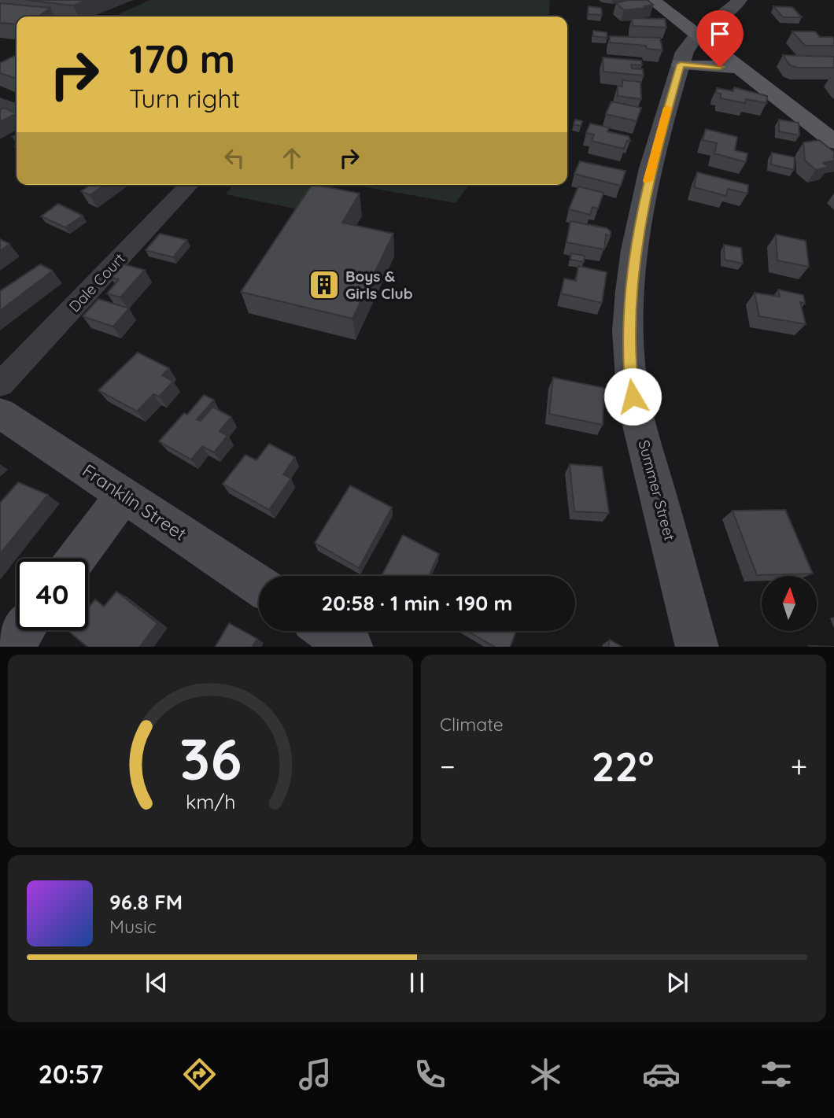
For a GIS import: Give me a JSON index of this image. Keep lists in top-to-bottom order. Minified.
{"streets":{"street":["Dale Court","Summer Street","Franklin Street"]},"places":{"building":["Boys & Girls Club"]},"north":"top","page":{"turn":["170 m","Turn right"],"limit":"40","trip":"20:58 · 1 min · 190 m","tile":"Climate","heat":["−","22°","+"],"song":["96.8 FM","Music"],"tabs":"20:57","gauge":["36","km/h"]}}
